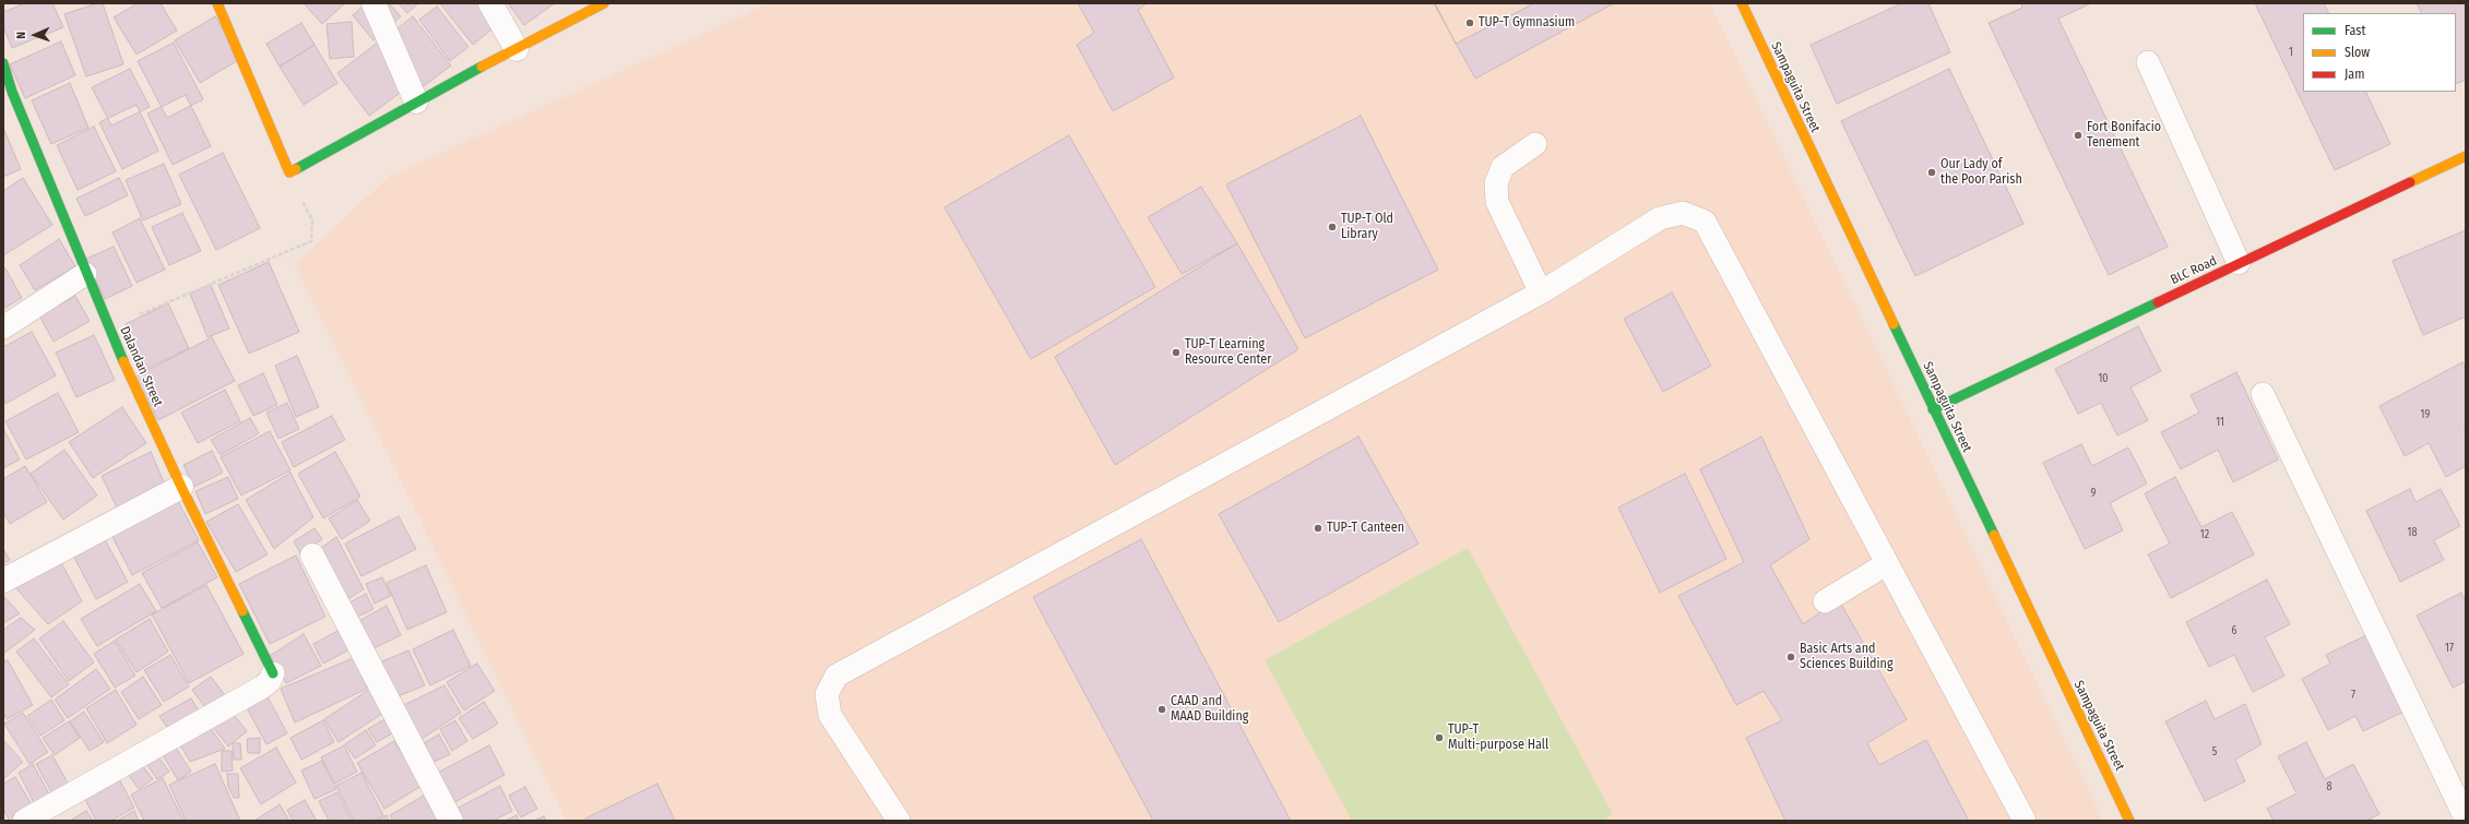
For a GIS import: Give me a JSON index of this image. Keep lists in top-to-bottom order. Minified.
{"streets":{"street":["Sampaguita Street","BLC Road","Dalandan Street"]},"crossings":[["Sampaguita Street","BLC Road"]],"places":["TUP-T Gymnasium","Fort Bonifacio Tenement","Our Lady of the Poor Parish","TUP-T Old Library","TUP-T Learning Resource Center","TUP-T Canteen","Basic Arts and Sciences Building","CAAD and MAAD Building","TUP-T Multi-purpose Hall"],"house_numbers":["1","10","19","11","9","18","12","6","17","7","5","8"],"legend":["Fast","Slow","Jam"],"north":"left"}
